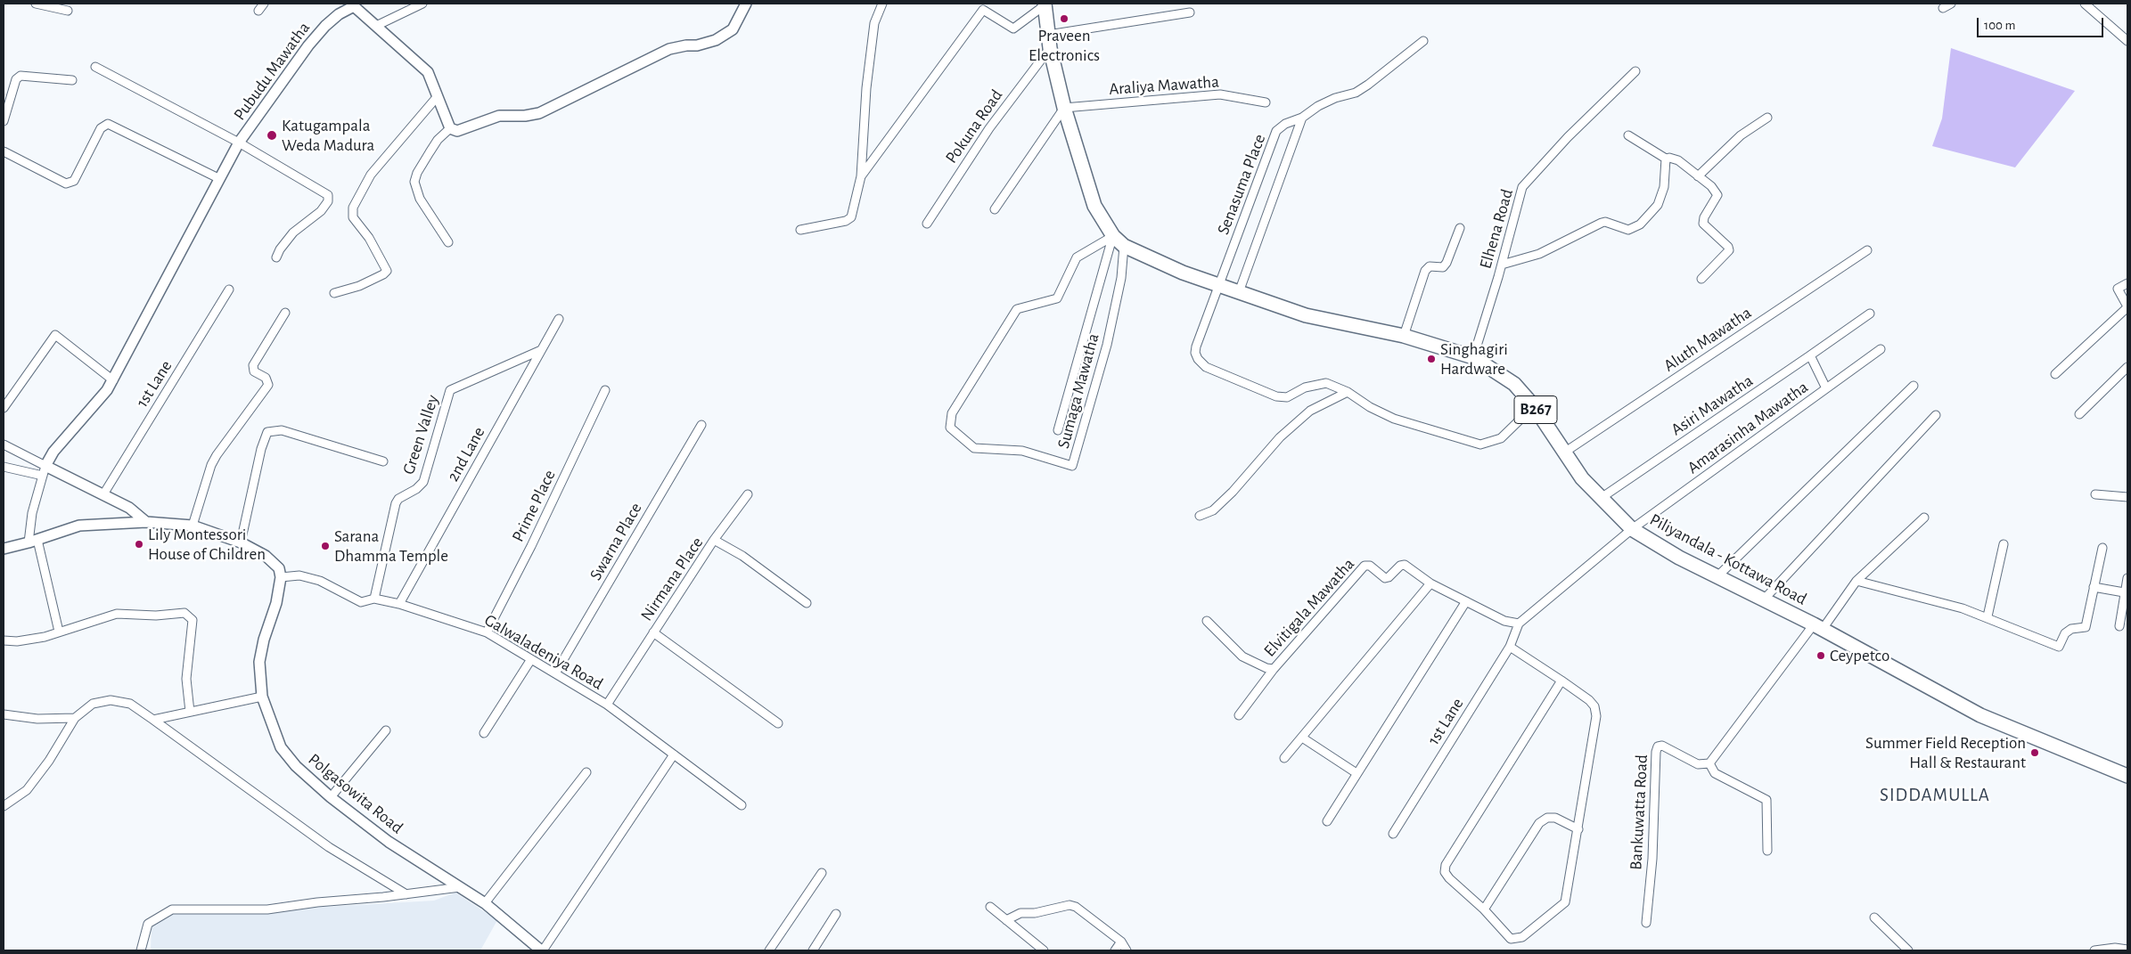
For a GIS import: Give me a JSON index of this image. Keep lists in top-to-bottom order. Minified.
{"streets":{"main road":["B267","Piliyandala - Kottawa Road"],"street":["Pubudu Mawatha","Araliya Mawatha","Pokuna Road","Senasuma Place","Elhena Road","Aluth Mawatha","1st Lane","Sumaga Mawatha","Asiri Mawatha","Amarasinha Mawatha","Green Valley","2nd Lane","Prime Place","Swarna Place","Nirmana Place","Elvitigala Mawatha","Galwaladeniya Road","Polgasowita Road","Bankuwatta Road"]},"crossings":[["Senasuma Place","Piliyandala - Kottawa Road"],["Elhena Road","Piliyandala - Kottawa Road"],["Aluth Mawatha","Piliyandala - Kottawa Road"],["1st Lane","Elvitigala Mawatha"],["Sumaga Mawatha","Piliyandala - Kottawa Road"],["Asiri Mawatha","Piliyandala - Kottawa Road"],["Amarasinha Mawatha","Piliyandala - Kottawa Road"],["Green Valley","2nd Lane"],["Green Valley","Galwaladeniya Road"],["2nd Lane","Galwaladeniya Road"],["Prime Place","Galwaladeniya Road"],["Swarna Place","Galwaladeniya Road"],["Nirmana Place","Galwaladeniya Road"],["Galwaladeniya Road","Polgasowita Road"]],"districts":["SIDDAMULLA"],"places":["Praveen Electronics","Katugampala Weda Madura","Singhagiri Hardware","Lily Montessori House of Children","Sarana Dhamma Temple","Ceypetco","Summer Field Reception Hall & Restaurant"],"scale_bar":"100 m"}
